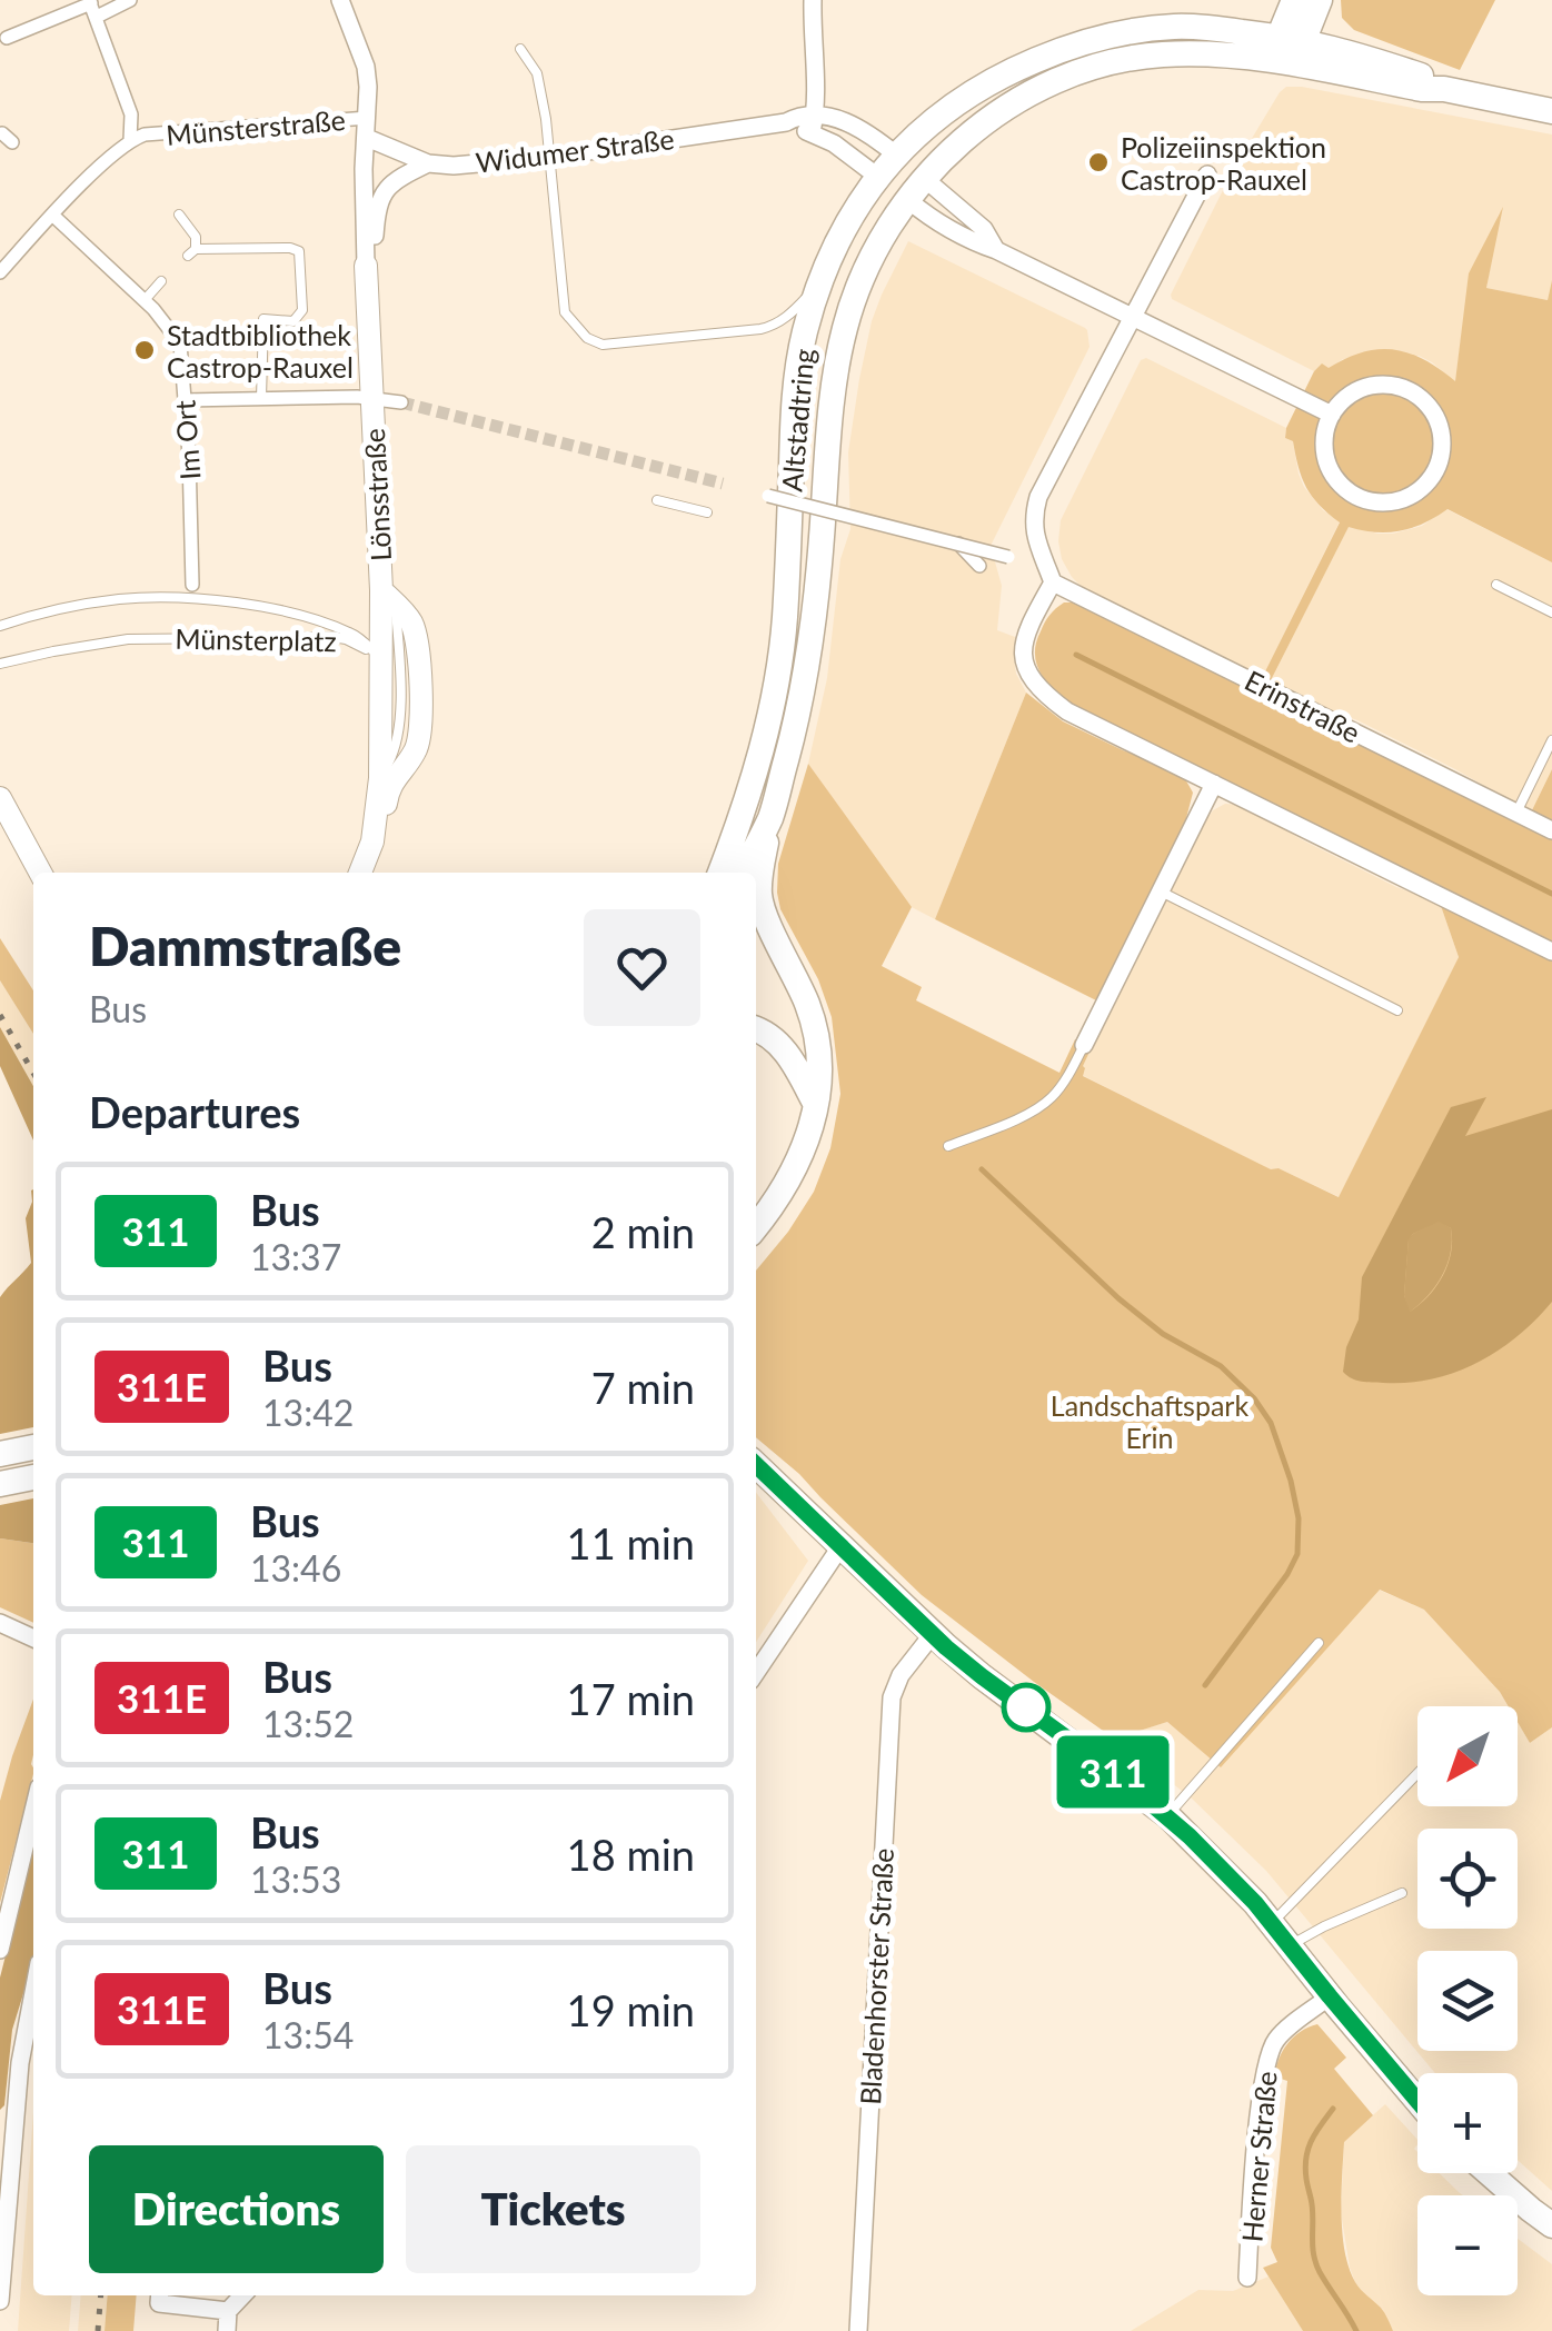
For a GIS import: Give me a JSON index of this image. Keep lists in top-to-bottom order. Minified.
{"streets":{"main road":["Altstadtring"],"street":["Münsterstraße","Widumer Straße","Im Ort","Lönsstraße","Erinstraße","Bladenhorster Straße","Herner Straße"],"lane":["Münsterplatz"]},"crossings":[["Münsterstraße","Im Ort"],["Münsterstraße","Lönsstraße"],["Widumer Straße","Altstadtring"],["Widumer Straße","Lönsstraße"],["Lönsstraße","Münsterplatz"]],"parks":["Landschaftspark Erin"],"places":["Polizeiinspektion Castrop-Rauxel","Stadtbibliothek Castrop-Rauxel"],"lines":["bus line 311"],"north":"bottom left","page":{"on_map":"311","heading":[["Dammstraße","Bus"],"Departures"],"list":[{"mark":"311","name":"Bus","note":"13:37","value":"2 min"},{"mark":"311E","name":"Bus","note":"13:42","value":"7 min"},{"mark":"311","name":"Bus","note":"13:46","value":"11 min"},{"mark":"311E","name":"Bus","note":"13:52","value":"17 min"},{"mark":"311","name":"Bus","note":"13:53","value":"18 min"},{"mark":"311E","name":"Bus","note":"13:54","value":"19 min"}],"map_buttons":["+","−"],"buttons":["Directions","Tickets"]}}
